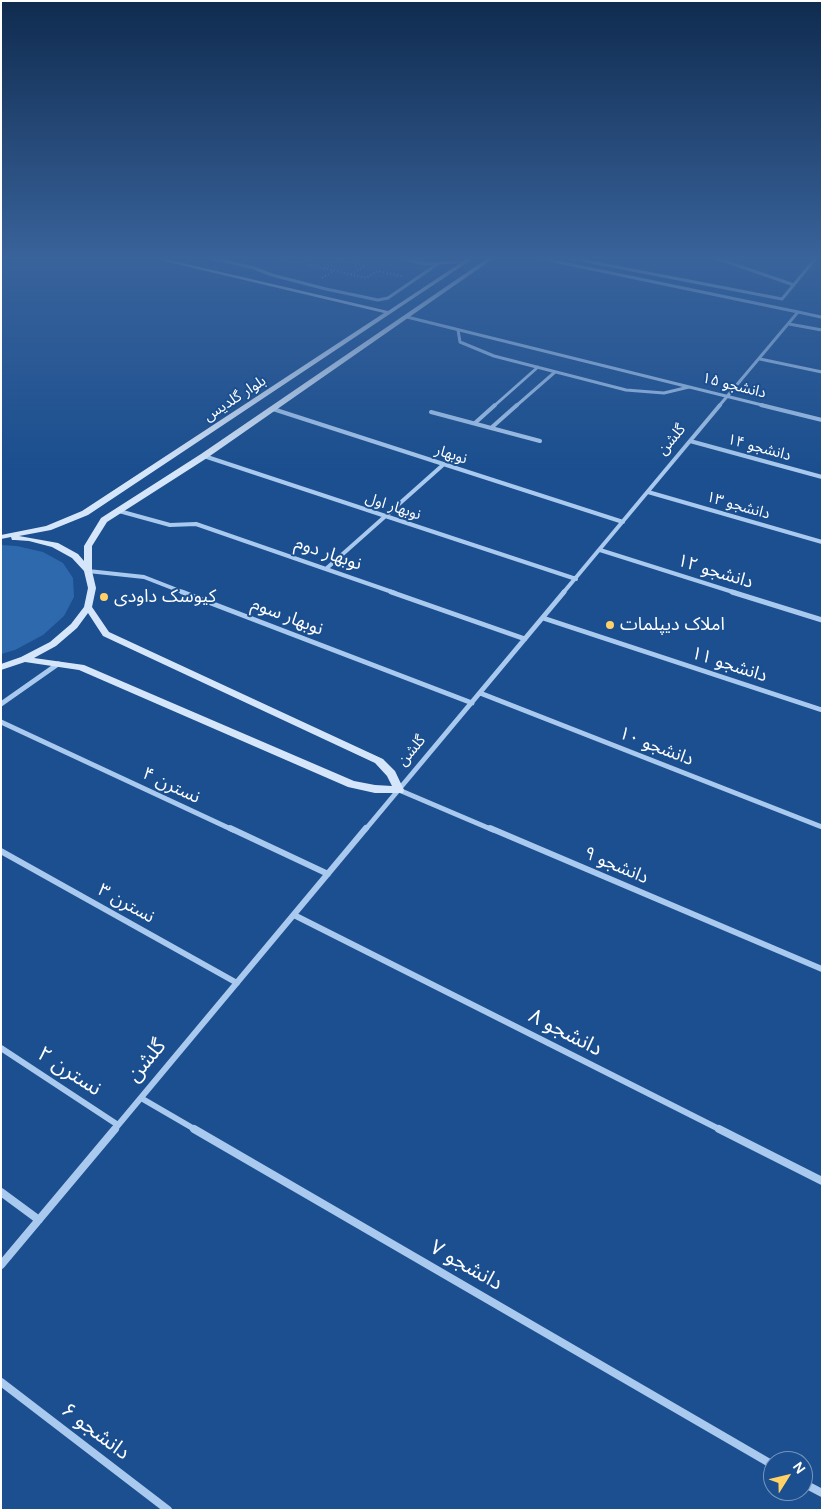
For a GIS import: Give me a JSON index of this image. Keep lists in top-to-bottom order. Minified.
{"streets":{"main road":["بلوار گلدیس","گلشن"],"street":["دانشجو ۱۵","دانشجو ۱۴","نوبهار","دانشجو ۱۳","نوبهار اول","نوبهار دوم","دانشجو ۱۲","نوبهار سوم","دانشجو ۱۱","دانشجو ۱۰","نسترن ۴","دانشجو ۹","نسترن ۳","دانشجو ۸","نسترن ۲","دانشجو ۷","دانشجو ۶"]},"crossings":[["دانشجو ۱۵","گلشن"],["بلوار گلدیس","گلشن"],["بلوار گلدیس","نوبهار"],["بلوار گلدیس","نوبهار اول"],["بلوار گلدیس","نوبهار دوم"],["بلوار گلدیس","نوبهار سوم"],["گلشن","دانشجو ۱۴"],["گلشن","نوبهار"],["گلشن","دانشجو ۱۳"],["گلشن","نوبهار اول"],["گلشن","نوبهار دوم"],["گلشن","دانشجو ۱۲"],["گلشن","نوبهار سوم"],["گلشن","دانشجو ۱۱"],["گلشن","دانشجو ۱۰"],["گلشن","نسترن ۴"],["گلشن","دانشجو ۹"],["گلشن","نسترن ۳"],["گلشن","دانشجو ۸"],["گلشن","نسترن ۲"],["گلشن","دانشجو ۷"]],"places":["کیوسک داودی","املاک دیپلمات"],"north":"top right"}
